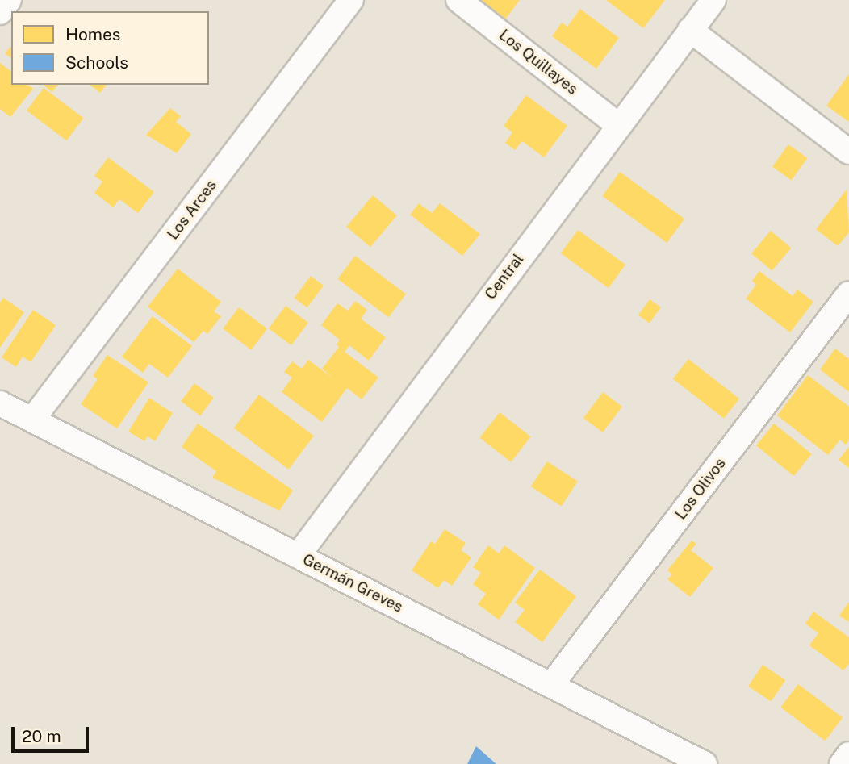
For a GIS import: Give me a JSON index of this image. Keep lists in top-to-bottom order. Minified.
{"streets":{"street":["Los Quillayes","Los Arces","Central","Los Olivos","Germán Greves"]},"crossings":[["Los Quillayes","Central"],["Los Arces","Germán Greves"],["Central","Germán Greves"],["Los Olivos","Germán Greves"]],"legend":["Homes","Schools"],"scale_bar":"20 m"}
